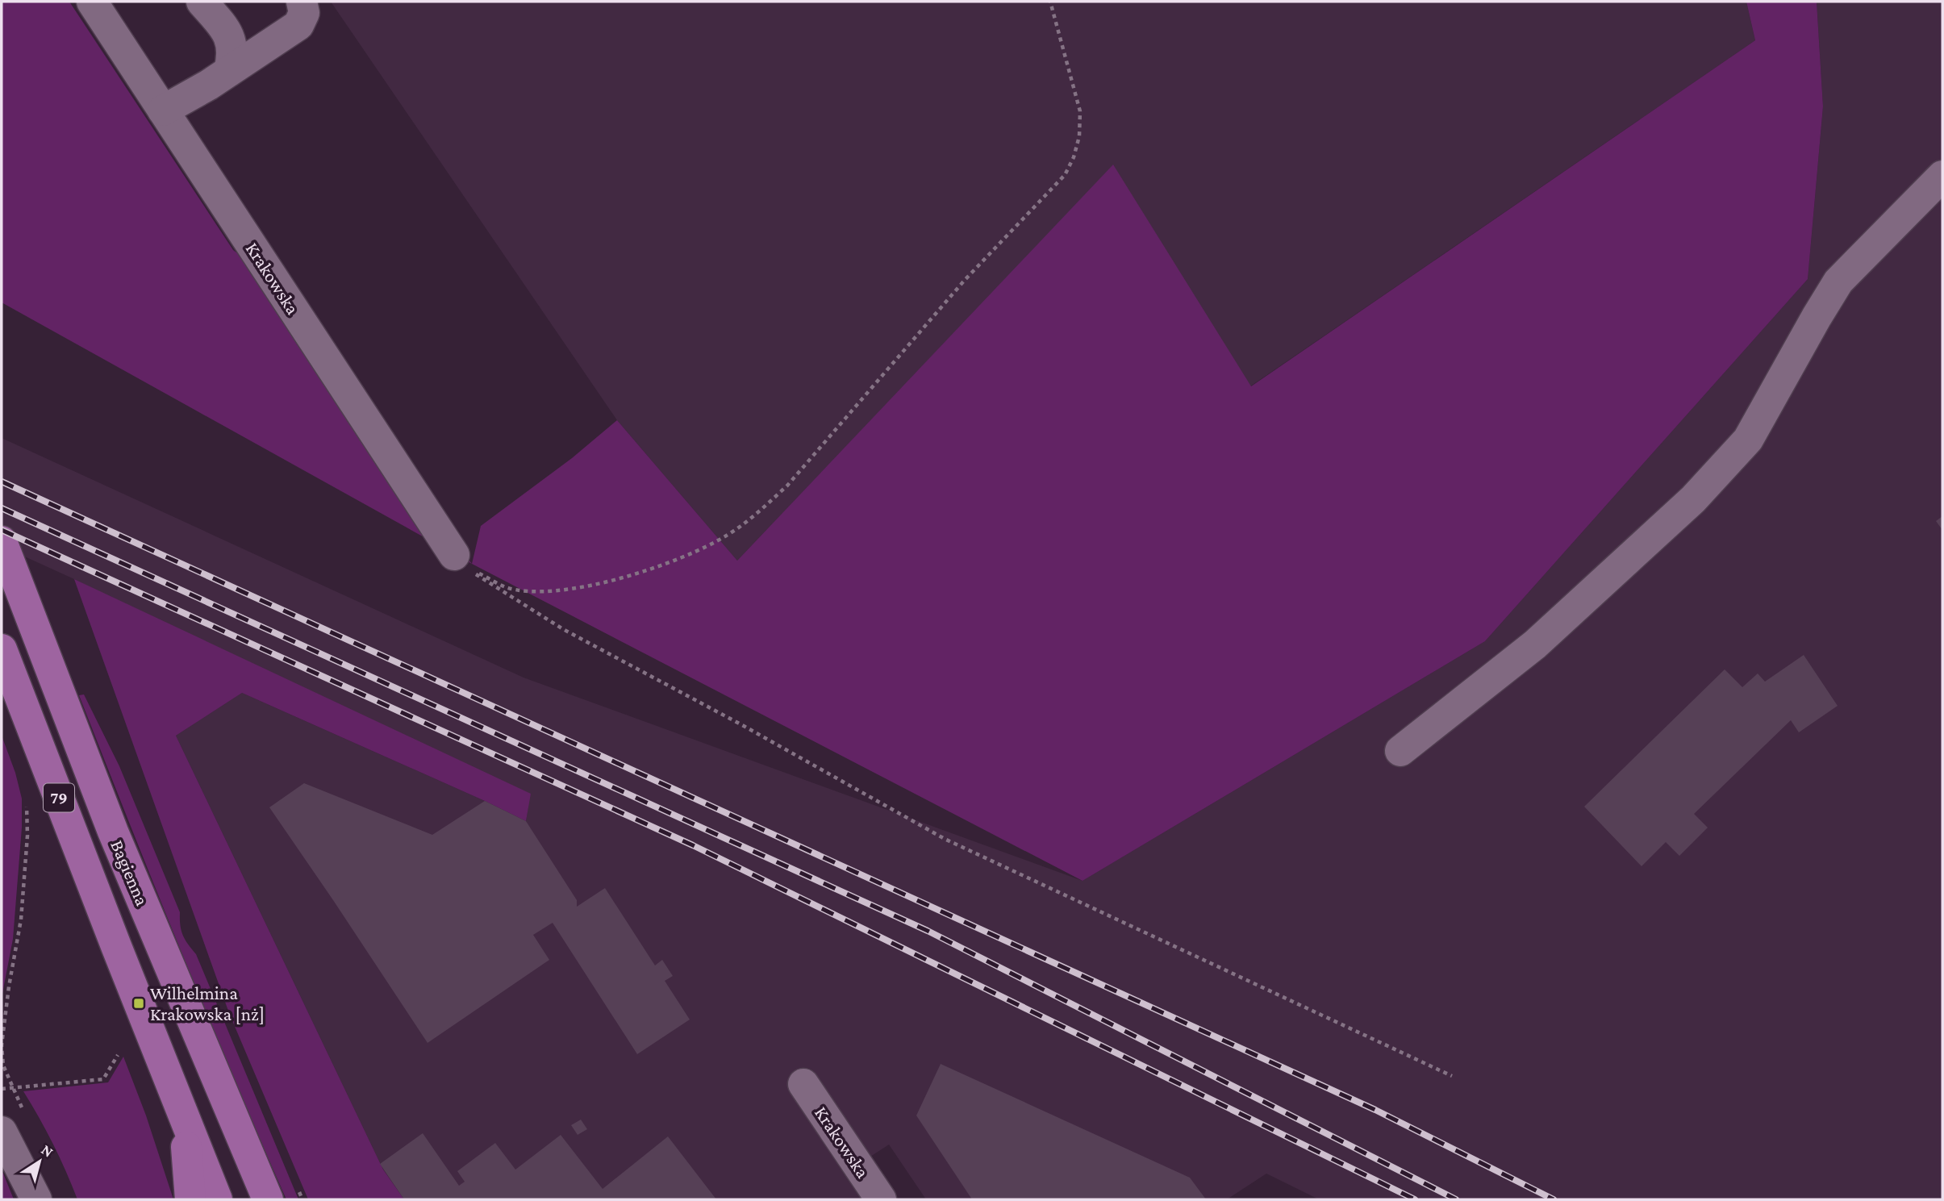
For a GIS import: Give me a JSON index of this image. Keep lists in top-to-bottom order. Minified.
{"streets":{"main road":["79","Bagienna"],"street":["Krakowska"]},"places":{"transit":["Wilhelmina Krakowska [nż]"]},"north":"top right"}
